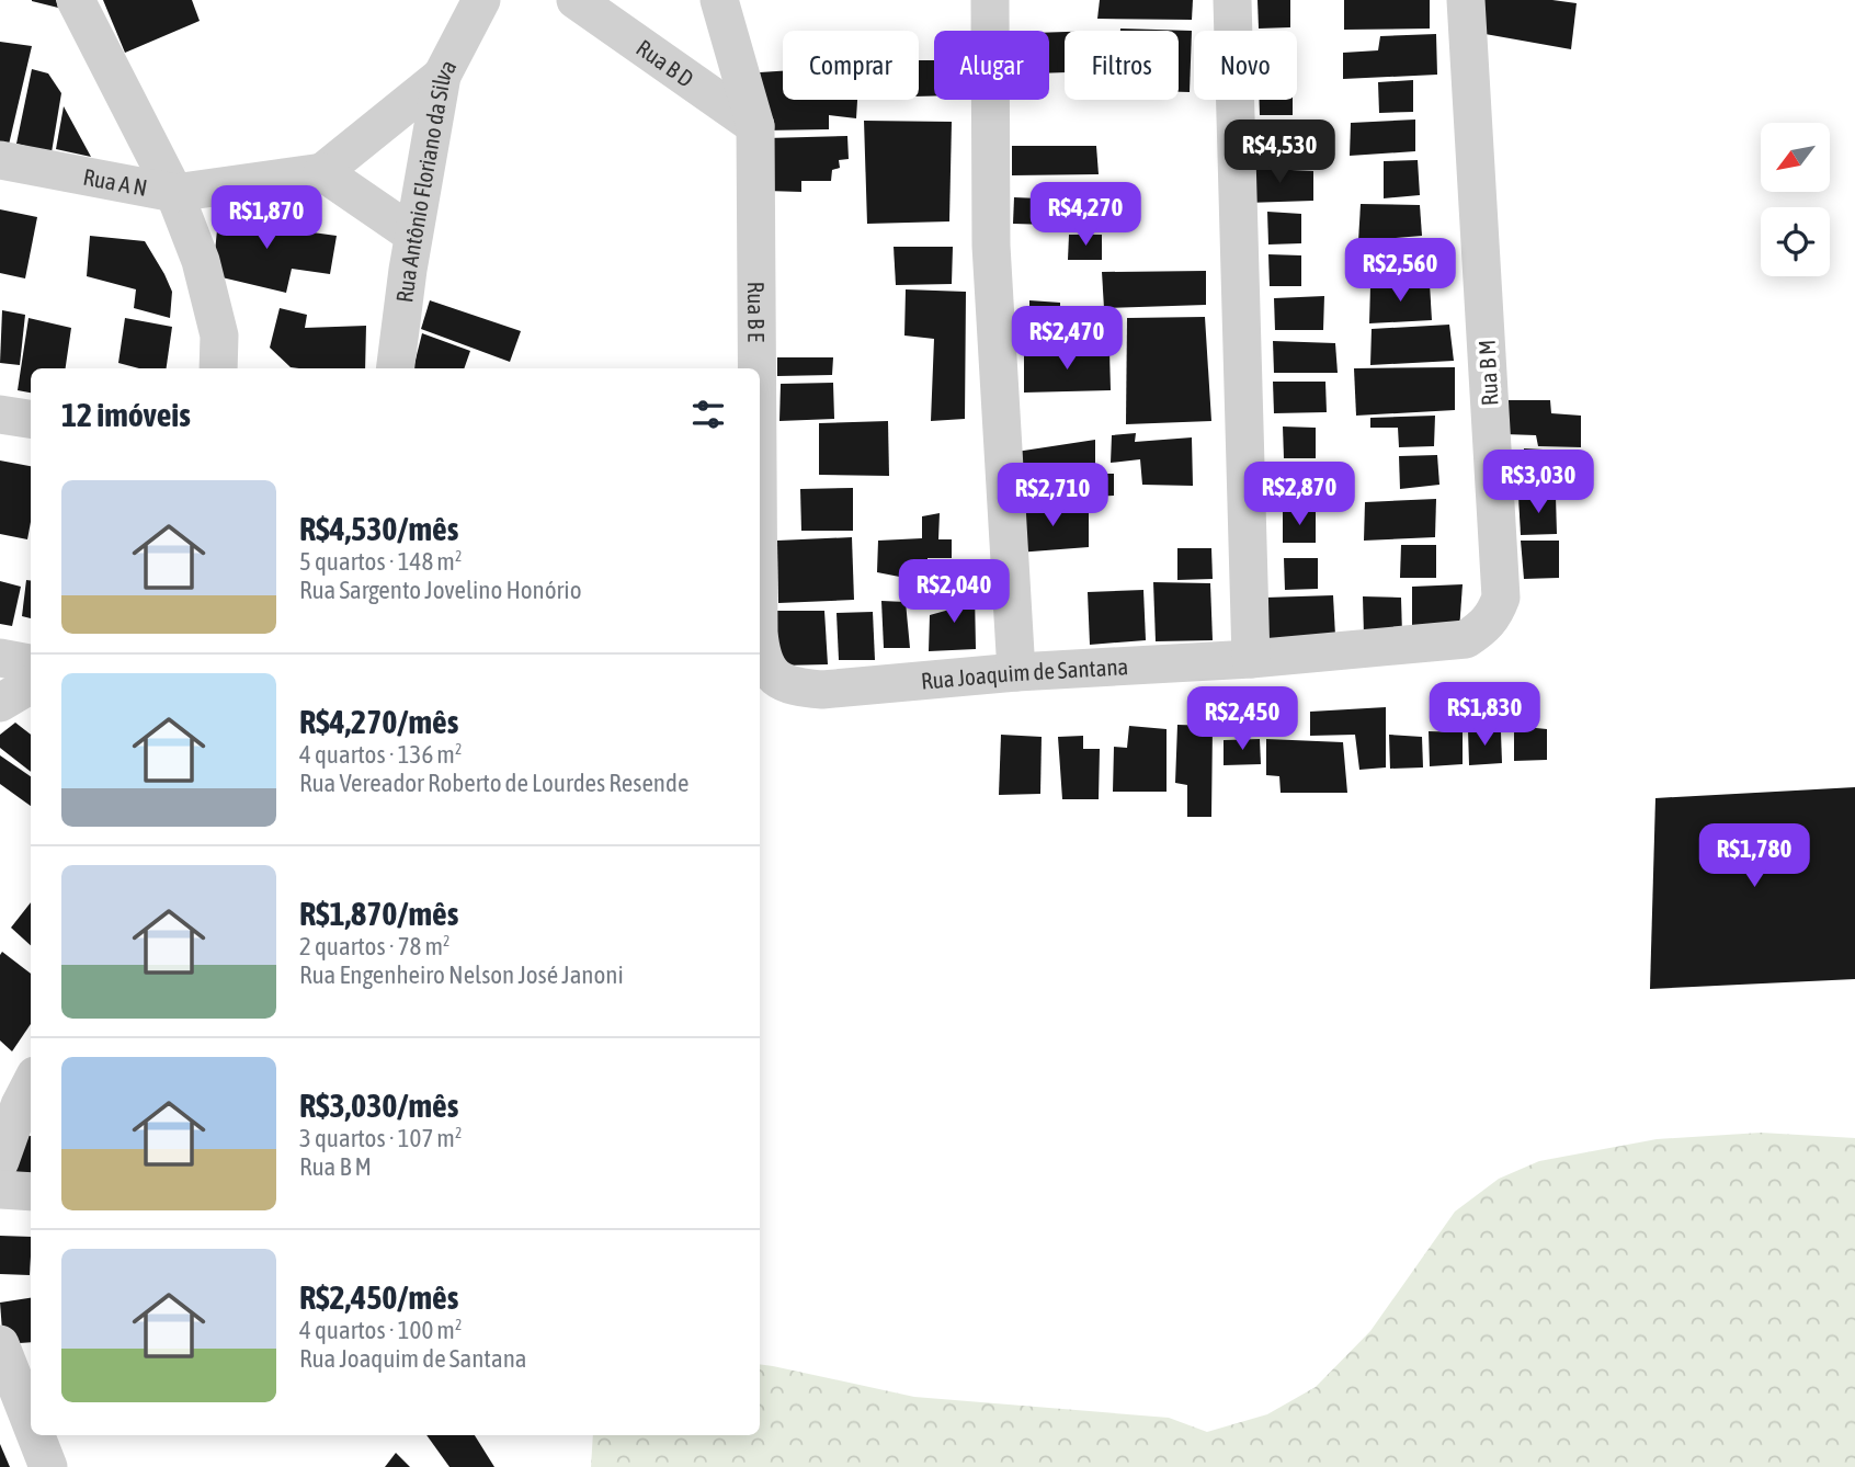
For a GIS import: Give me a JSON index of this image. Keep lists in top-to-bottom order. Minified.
{"streets":{"street":["Rua B D","Rua A N","Rua Antônio Floriano da Silva","Rua B E","Rua B M","Rua Joaquim de Santana"]},"crossings":[["Rua B D","Rua B E"],["Rua B E","Rua Joaquim de Santana"],["Rua B M","Rua Joaquim de Santana"]],"north":"bottom left","page":{"chip":["Comprar","Alugar","Filtros","Novo"],"price":["R$4,530","R$4,270","R$1,870","R$2,560","R$2,470","R$3,030","R$2,870","R$2,710","R$2,040","R$1,830","R$2,450","R$1,780"],"heading":"12 imóveis","list":[{"name":"R$4,530/mês","note":"5 quartos · 148 m² · Rua Sargento Jovelino Honório"},{"name":"R$4,270/mês","note":"4 quartos · 136 m² · Rua Vereador Roberto de Lourdes Resende"},{"name":"R$1,870/mês","note":"2 quartos · 78 m² · Rua Engenheiro Nelson José Janoni"},{"name":"R$3,030/mês","note":"3 quartos · 107 m² · Rua B M"},{"name":"R$2,450/mês","note":"4 quartos · 100 m² · Rua Joaquim de Santana"}]}}
